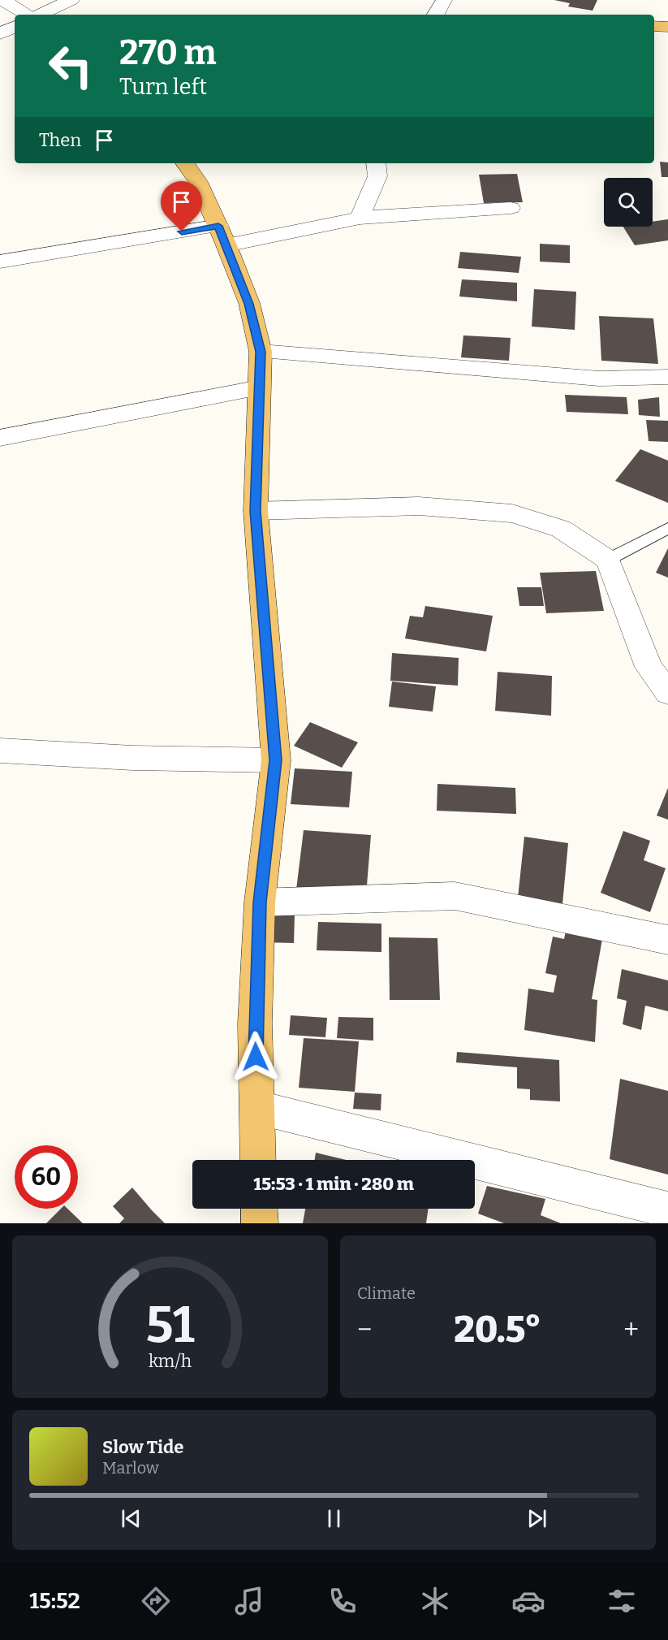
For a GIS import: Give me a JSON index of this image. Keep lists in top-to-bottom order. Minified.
{"page":{"turn":["270 m","Turn left"],"then":"Then","limit":"60","trip":"15:53 · 1 min · 280 m","tile":"Climate","heat":["−","20.5°","+"],"song":["Slow Tide","Marlow"],"tabs":"15:52","gauge":["51","km/h"]}}
